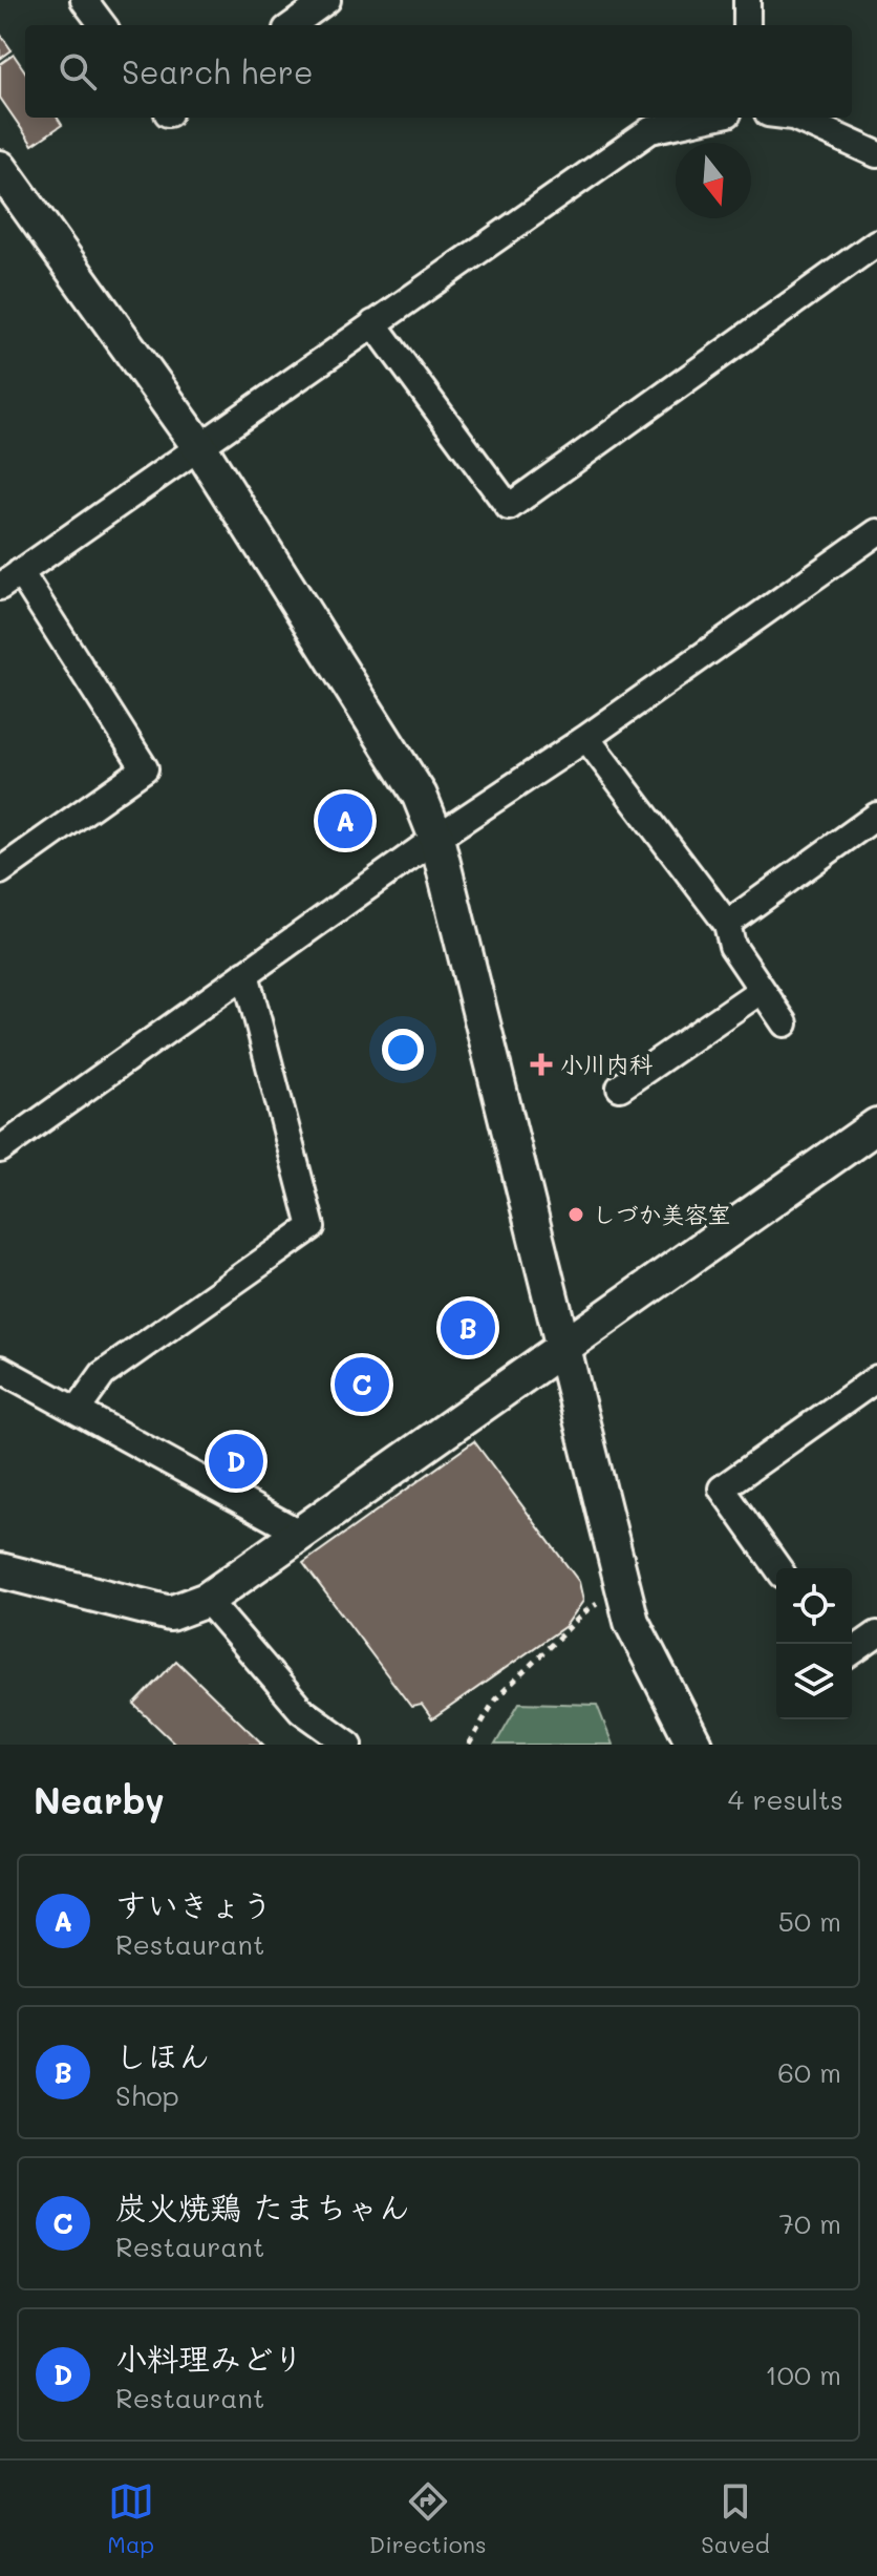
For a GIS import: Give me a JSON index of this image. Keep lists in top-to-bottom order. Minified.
{"places":{"health":["小川内科"],"other":["しづか美容室"]},"north":"bottom","page":{"search":"Search here","pins":["A","B","C","D"],"heading":["Nearby","4 results"],"list":[{"mark":"A","name":"すいきょう","note":"Restaurant","value":"50 m"},{"mark":"B","name":"しほん","note":"Shop","value":"60 m"},{"mark":"C","name":"炭火焼鶏 たまちゃん","note":"Restaurant","value":"70 m"},{"mark":"D","name":"小料理みどり","note":"Restaurant","value":"100 m"}],"nav":["Map","Directions","Saved"]}}
